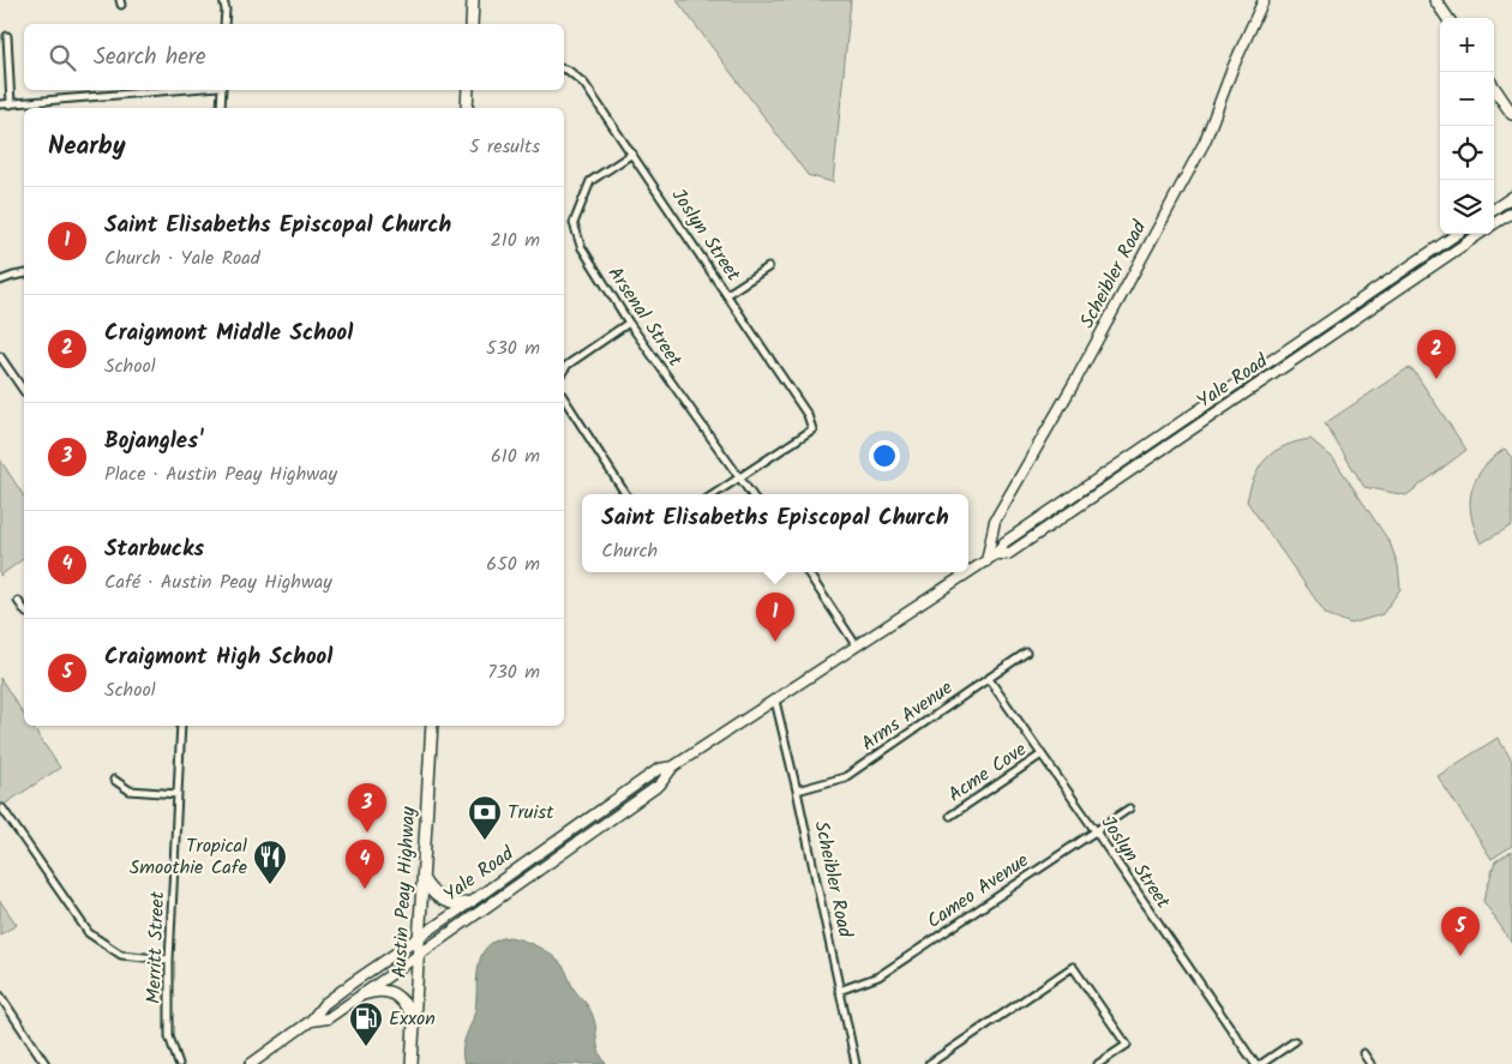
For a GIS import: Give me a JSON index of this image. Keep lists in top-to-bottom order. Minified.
{"streets":{"main road":["Scheibler Road","Yale Road","Austin Peay Highway"],"street":["Joslyn Street","Arsenal Street","Arms Avenue","Acme Cove","Cameo Avenue","Merritt Street"]},"crossings":[["Joslyn Street","Arsenal Street"],["Joslyn Street","Arms Avenue"],["Joslyn Street","Acme Cove"],["Joslyn Street","Cameo Avenue"],["Scheibler Road","Yale Road"],["Scheibler Road","Arms Avenue"],["Scheibler Road","Cameo Avenue"],["Yale Road","Austin Peay Highway"]],"places":{"bank":["Truist"],"restaurant":["Tropical Smoothie Cafe"],"fuel station":["Exxon"]},"page":{"map_buttons":["+","−"],"search":"Search here","heading":["Nearby","5 results"],"list":[{"mark":"1","name":"Saint Elisabeths Episcopal Church","note":"Church · Yale Road","value":"210 m"},{"mark":"2","name":"Craigmont Middle School","note":"School","value":"530 m"},{"mark":"3","name":"Bojangles'","note":"Place · Austin Peay Highway","value":"610 m"},{"mark":"4","name":"Starbucks","note":"Café · Austin Peay Highway","value":"650 m"},{"mark":"5","name":"Craigmont High School","note":"School","value":"730 m"}],"pins":["2","1","3","4","5"],"popup":["Saint Elisabeths Episcopal Church","Church"]}}
